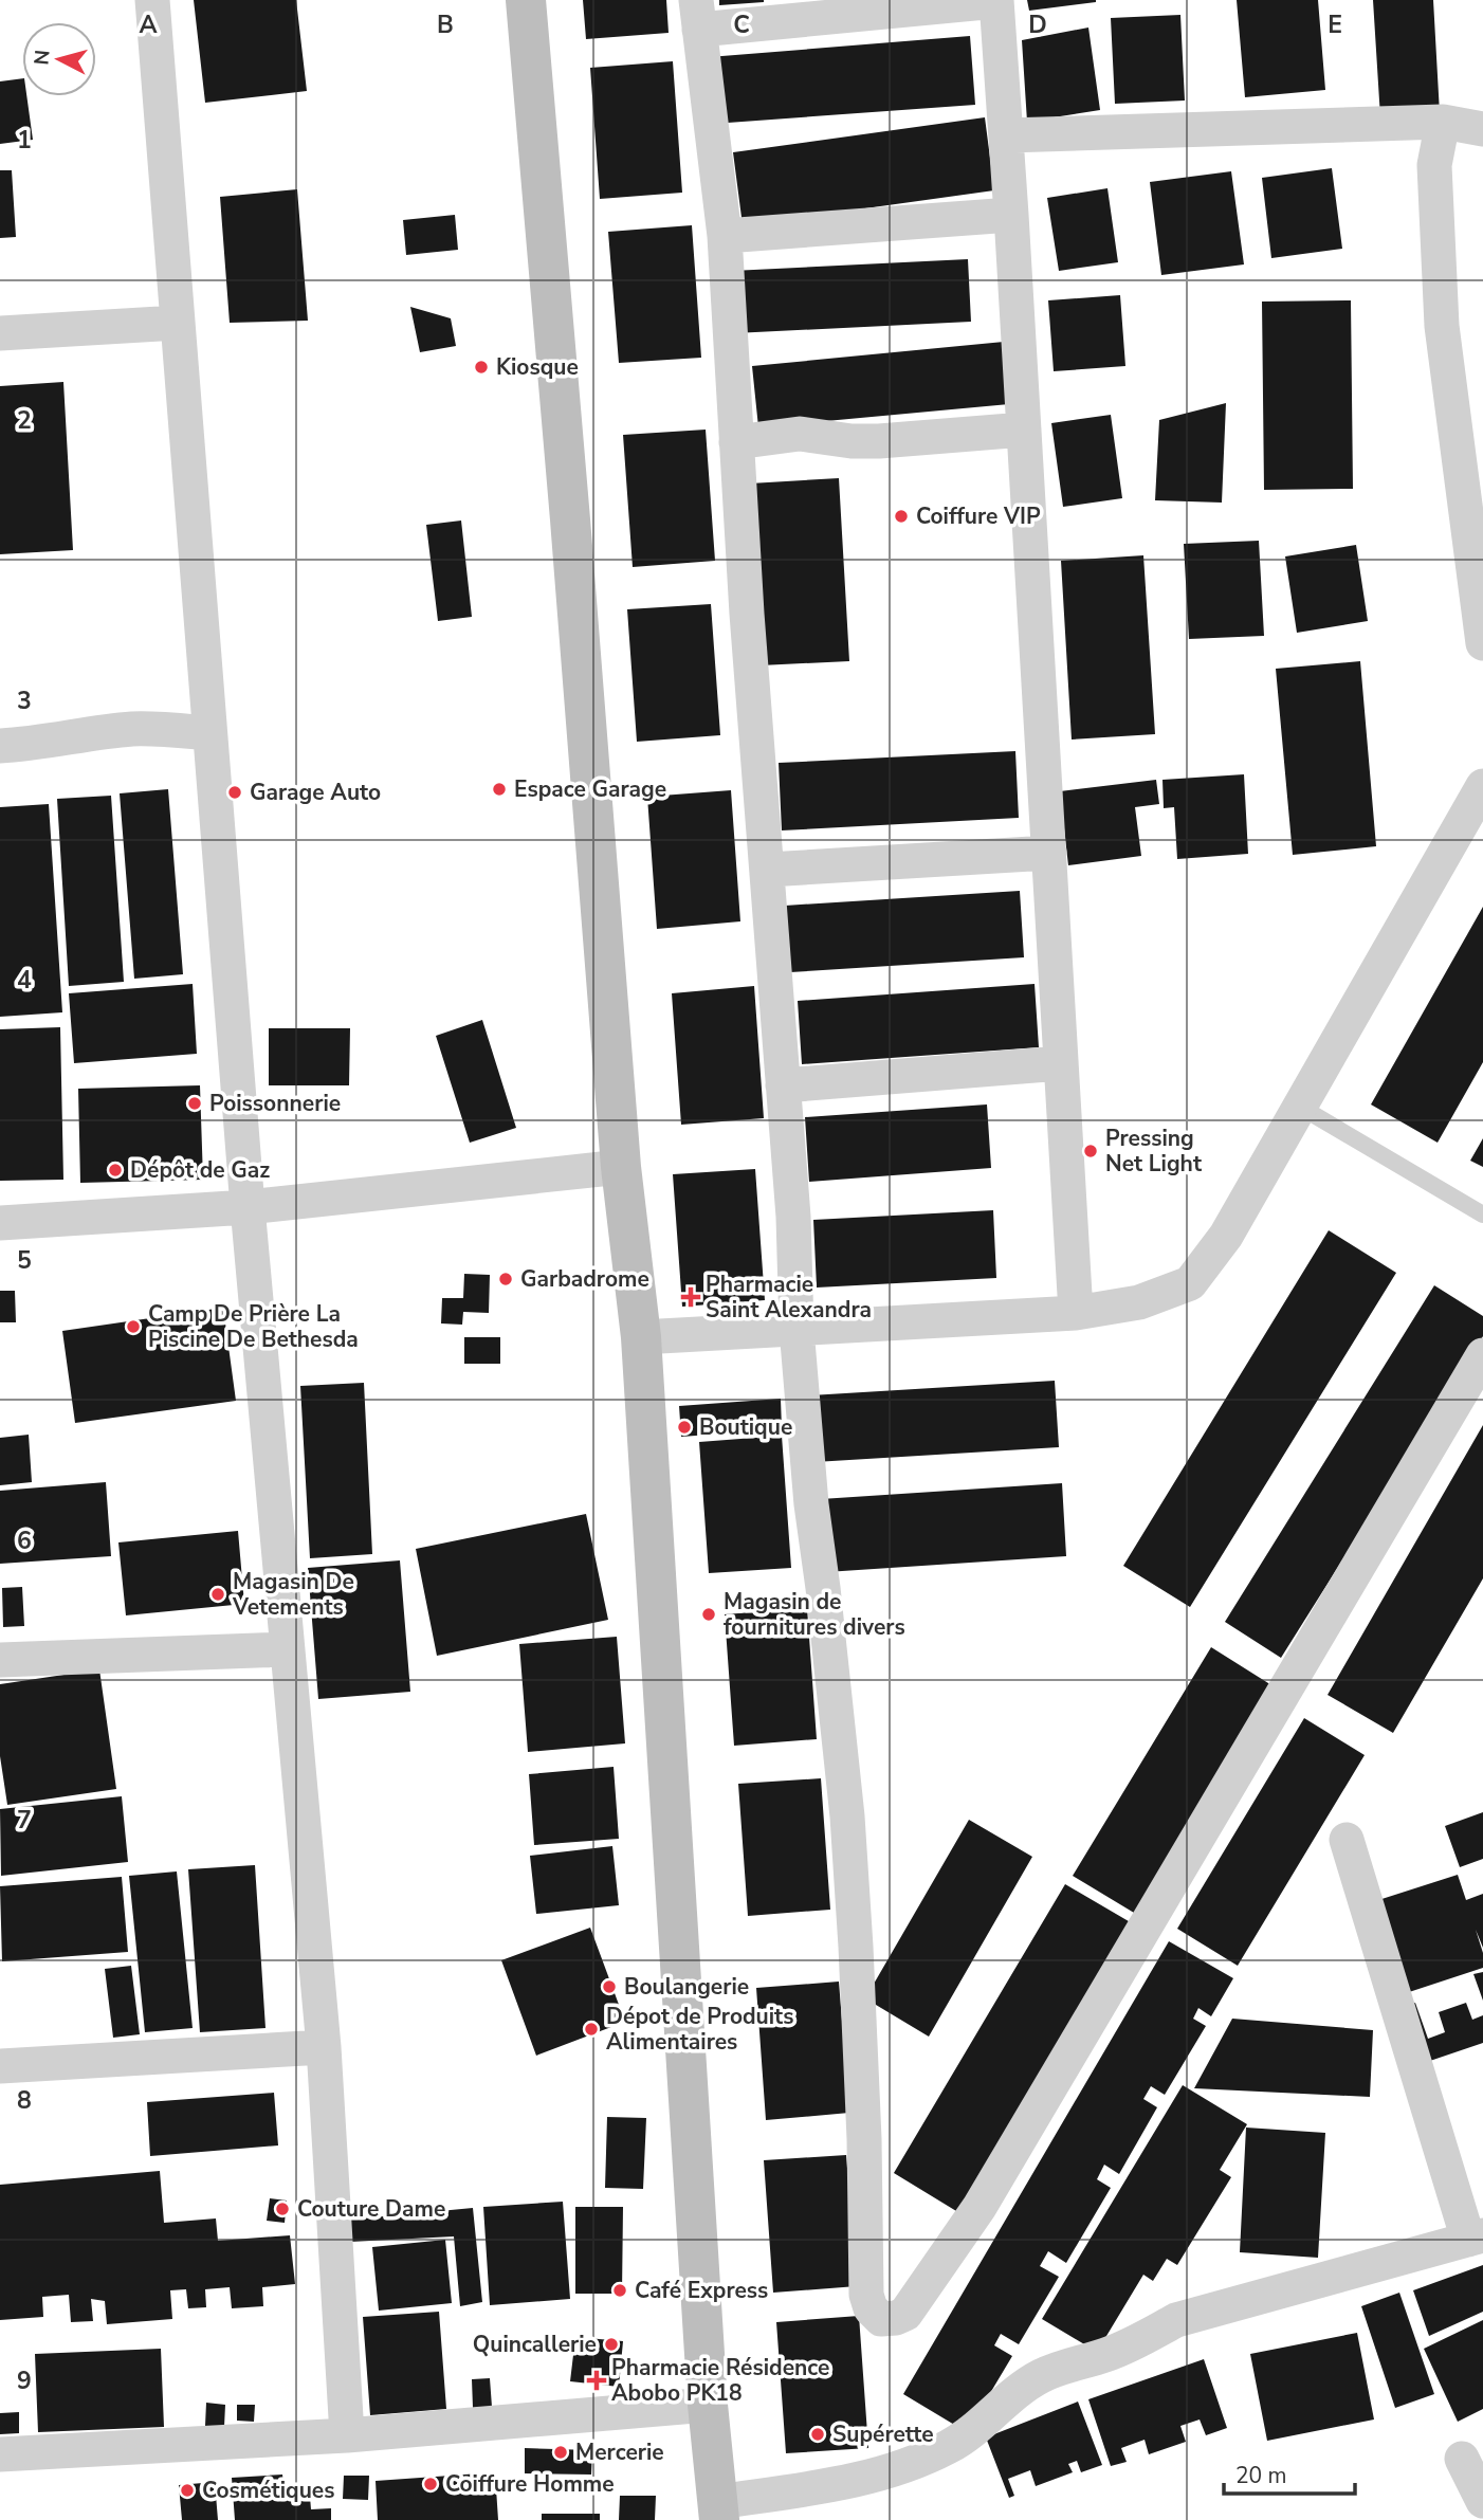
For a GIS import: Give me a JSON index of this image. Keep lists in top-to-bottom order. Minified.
{"places":{"other":["Kiosque","Coiffure VIP","Espace Garage","Garage Auto","Poissonnerie","Pressing Net Light","Dépôt de Gaz","Garbadrome","Camp De Prière La Piscine De Bethesda","Boutique","Magasin De Vetements","Magasin de fournitures divers","Boulangerie","Dépot de Produits Alimentaires","Couture Dame","Café Express","Quincallerie","Supérette","Mercerie","Coiffure Homme","Cosmétiques"],"health":["Pharmacie Saint Alexandra","Pharmacie Résidence Abobo PK18"]},"scale_bar":"20 m","north":"left","grid":{"columns":["A","B","C","D","E"],"rows":["1","2","3","4","5","6","7","8","9"]}}
